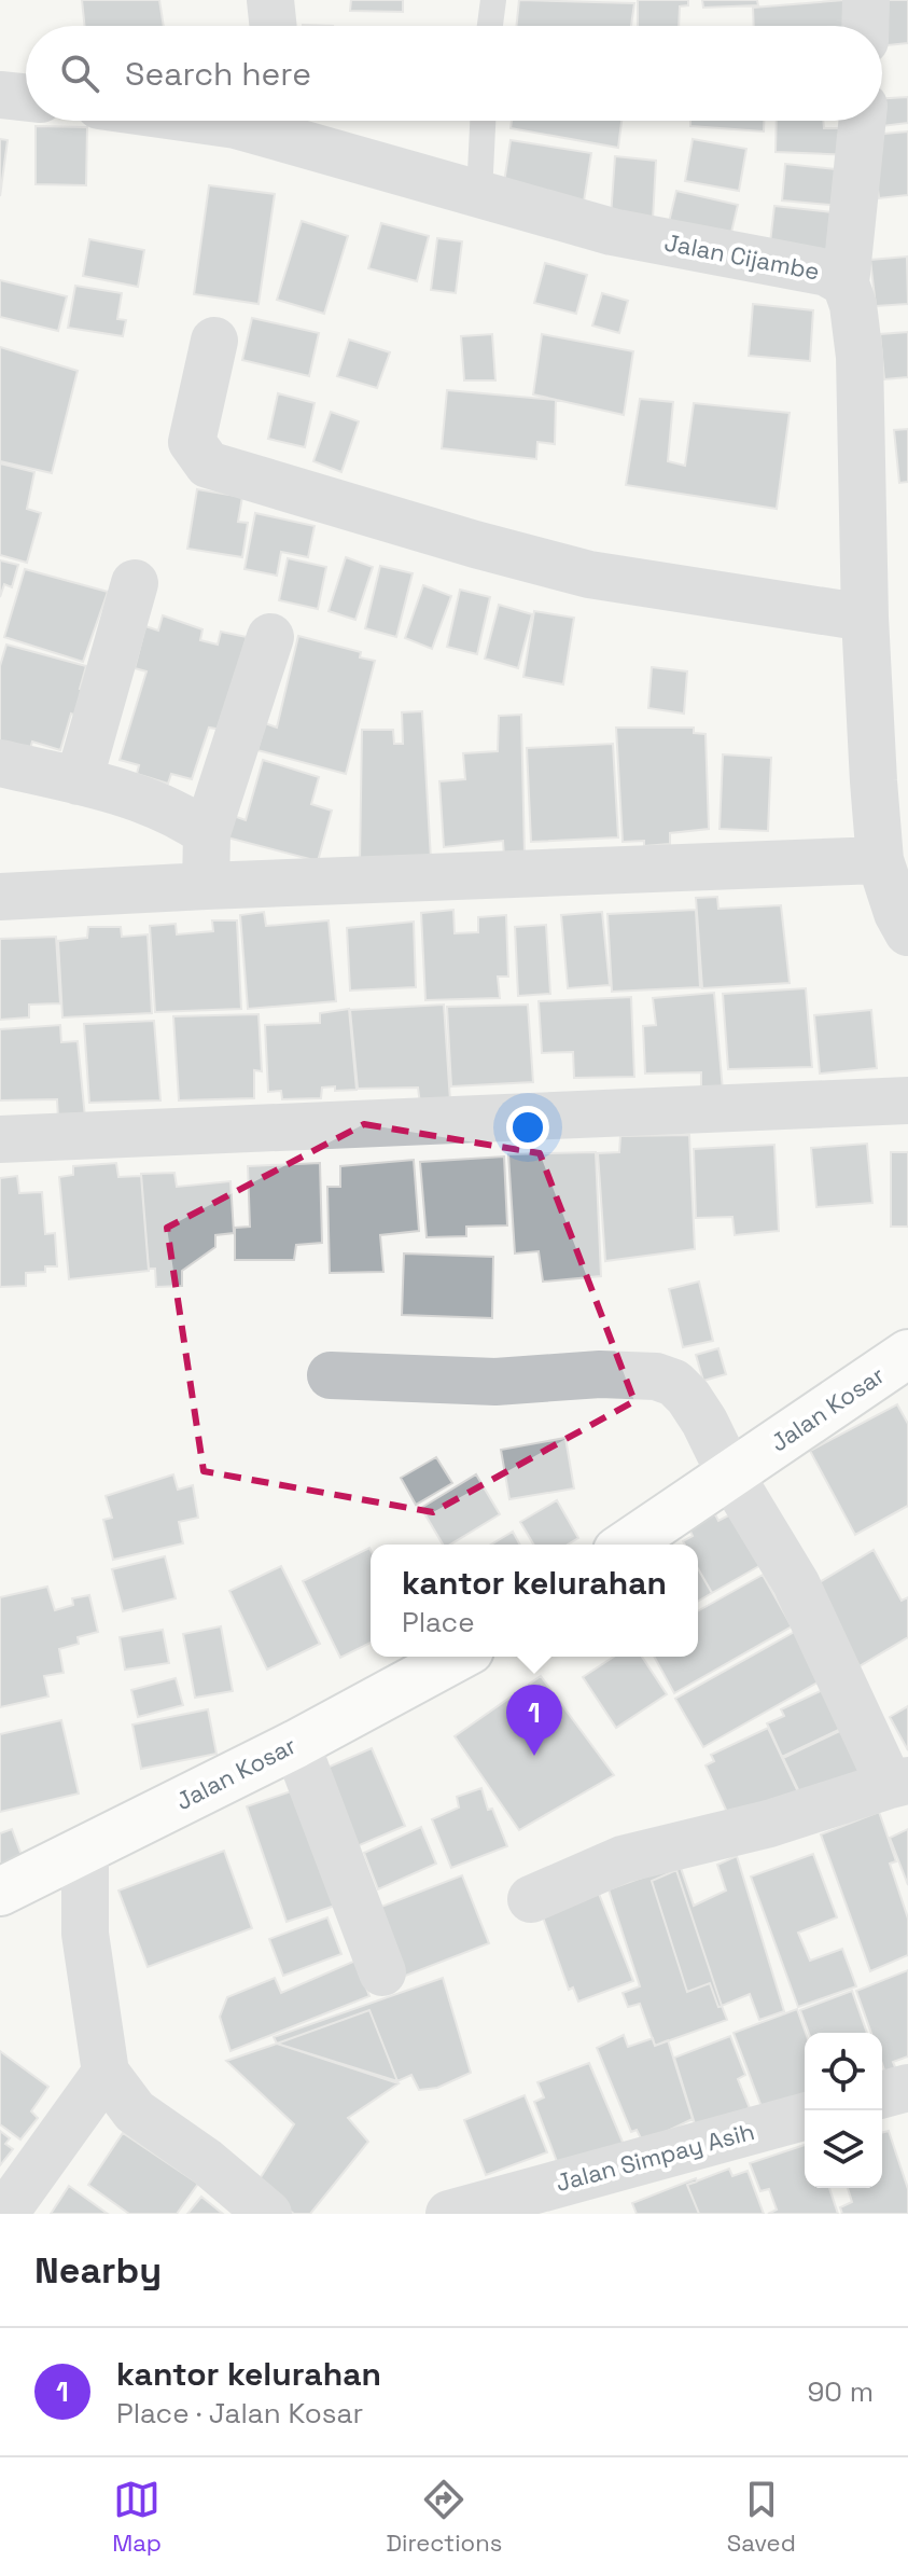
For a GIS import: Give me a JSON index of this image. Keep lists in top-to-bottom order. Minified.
{"streets":{"street":["Jalan Cijambe","Jalan Kosar","Jalan Simpay Asih"]},"page":{"search":"Search here","popup":["kantor kelurahan","Place"],"pins":"1","heading":"Nearby","list":[{"mark":"1","name":"kantor kelurahan","note":"Place · Jalan Kosar","value":"90 m"}],"nav":["Map","Directions","Saved"]}}
